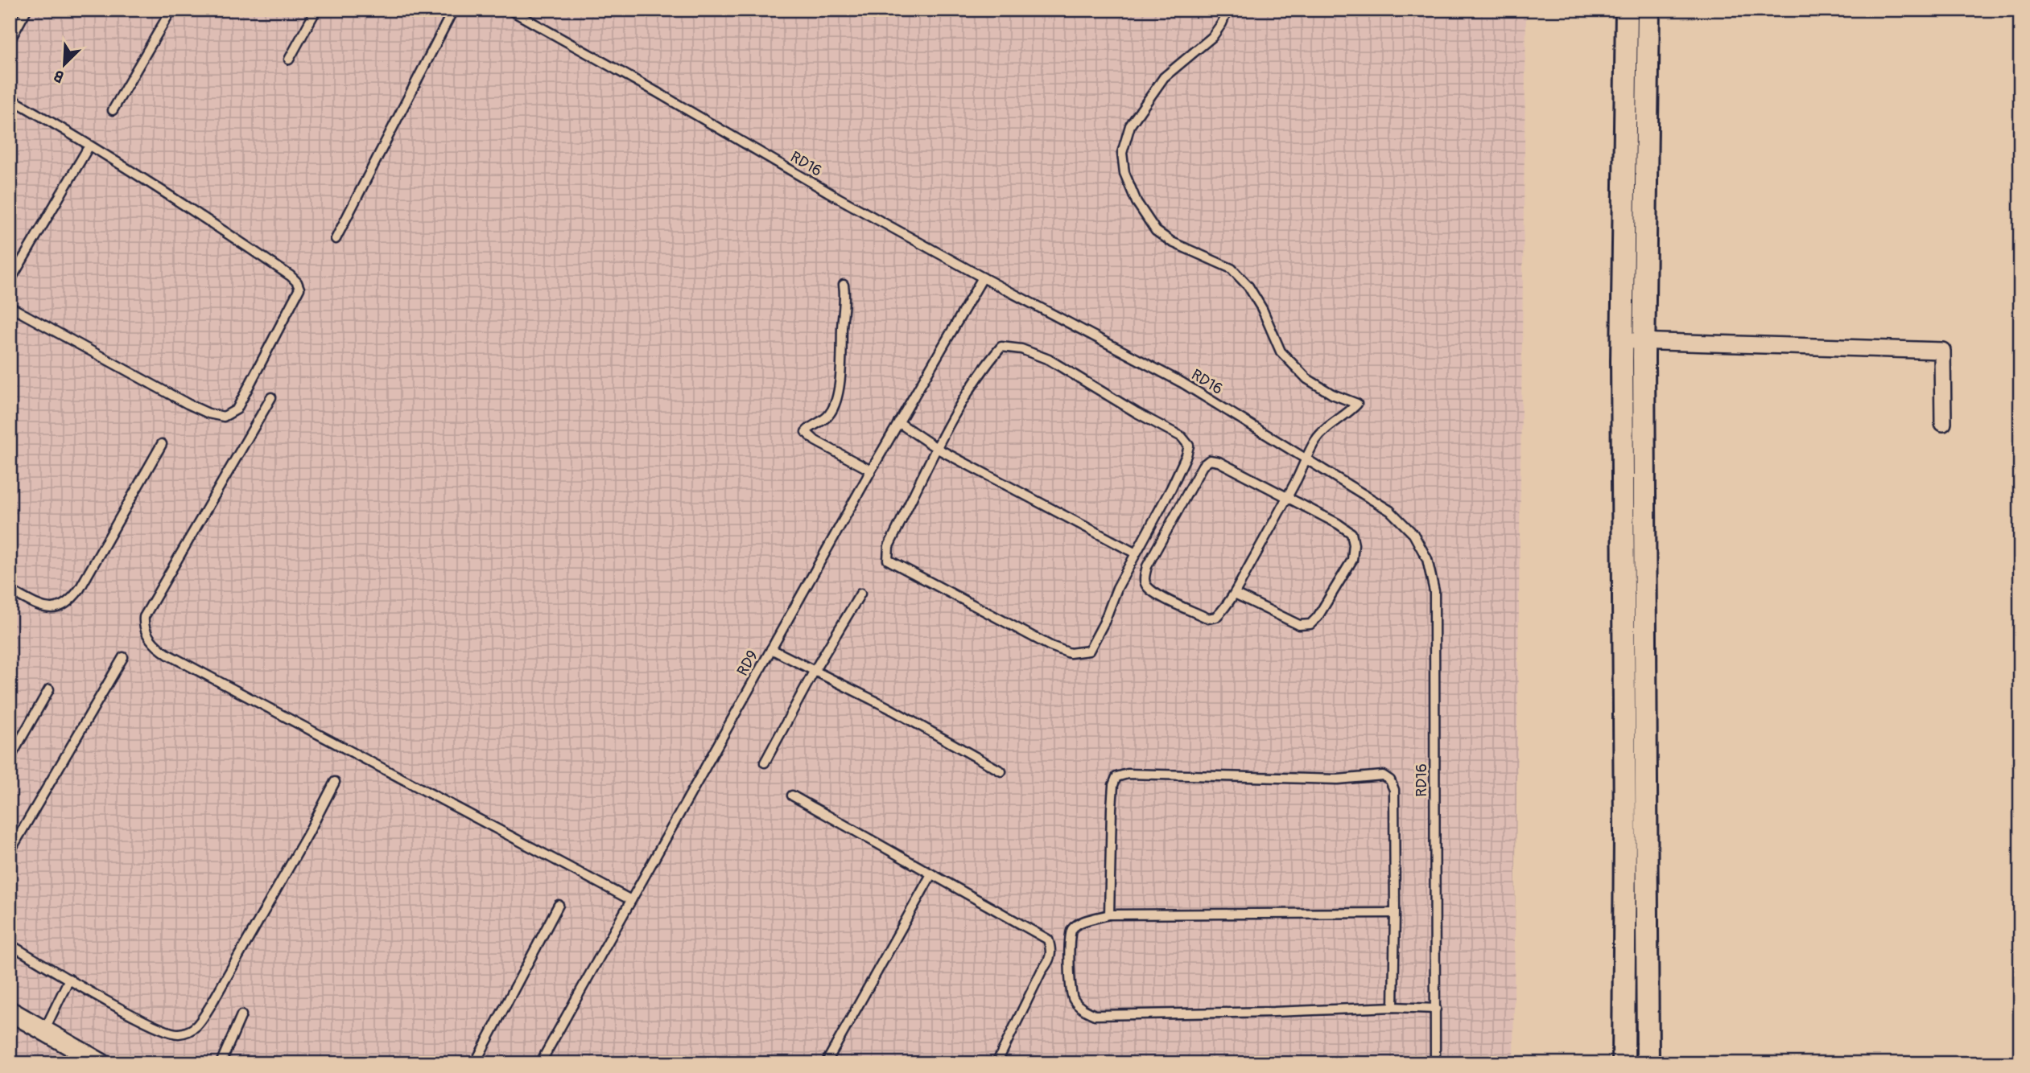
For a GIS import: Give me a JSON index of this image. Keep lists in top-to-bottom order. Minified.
{"streets":{"lane":["RD16","RD9"]},"crossings":[["RD16","RD9"]],"north":"bottom left"}
